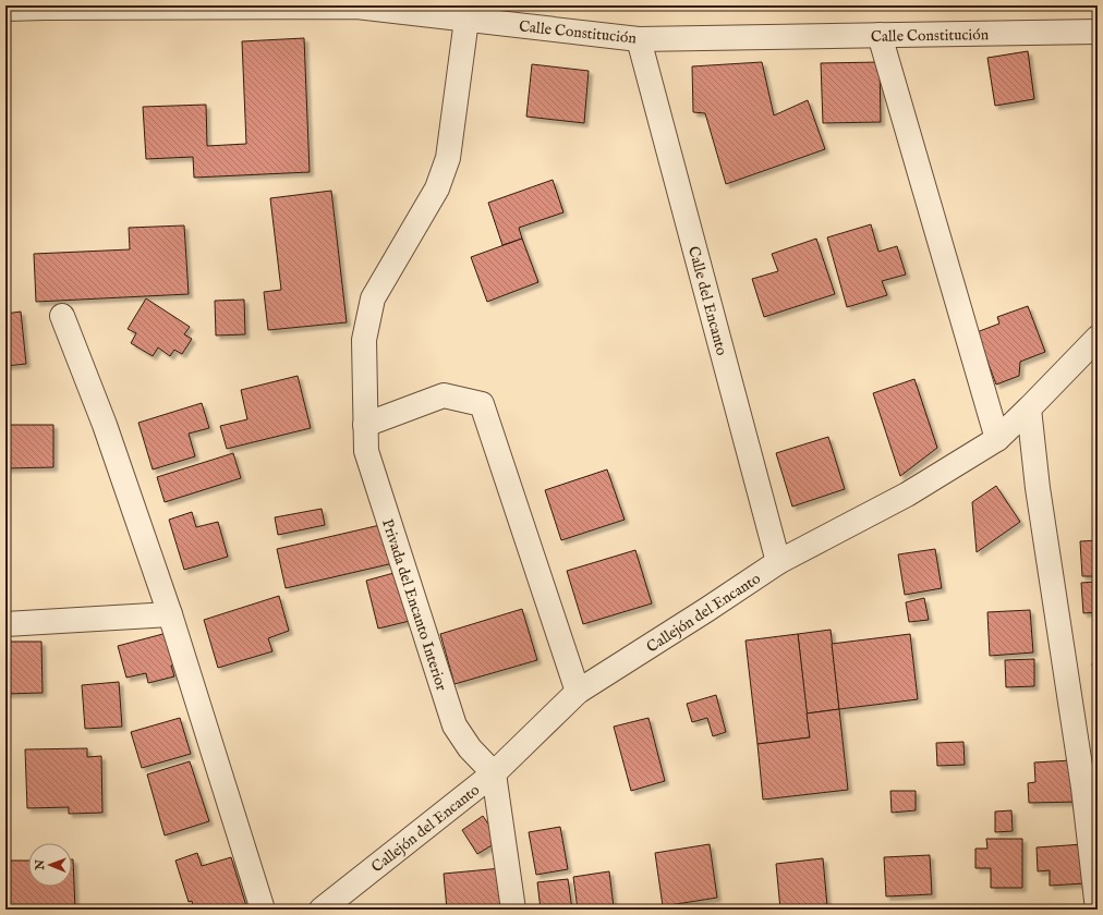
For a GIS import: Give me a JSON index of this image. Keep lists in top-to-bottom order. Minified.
{"streets":{"street":["Calle Constitución","Calle del Encanto","Privada del Encanto Interior","Callejón del Encanto"]},"crossings":[["Calle Constitución","Calle del Encanto"],["Calle Constitución","Privada del Encanto Interior"],["Calle del Encanto","Callejón del Encanto"],["Privada del Encanto Interior","Callejón del Encanto"]],"north":"left"}
